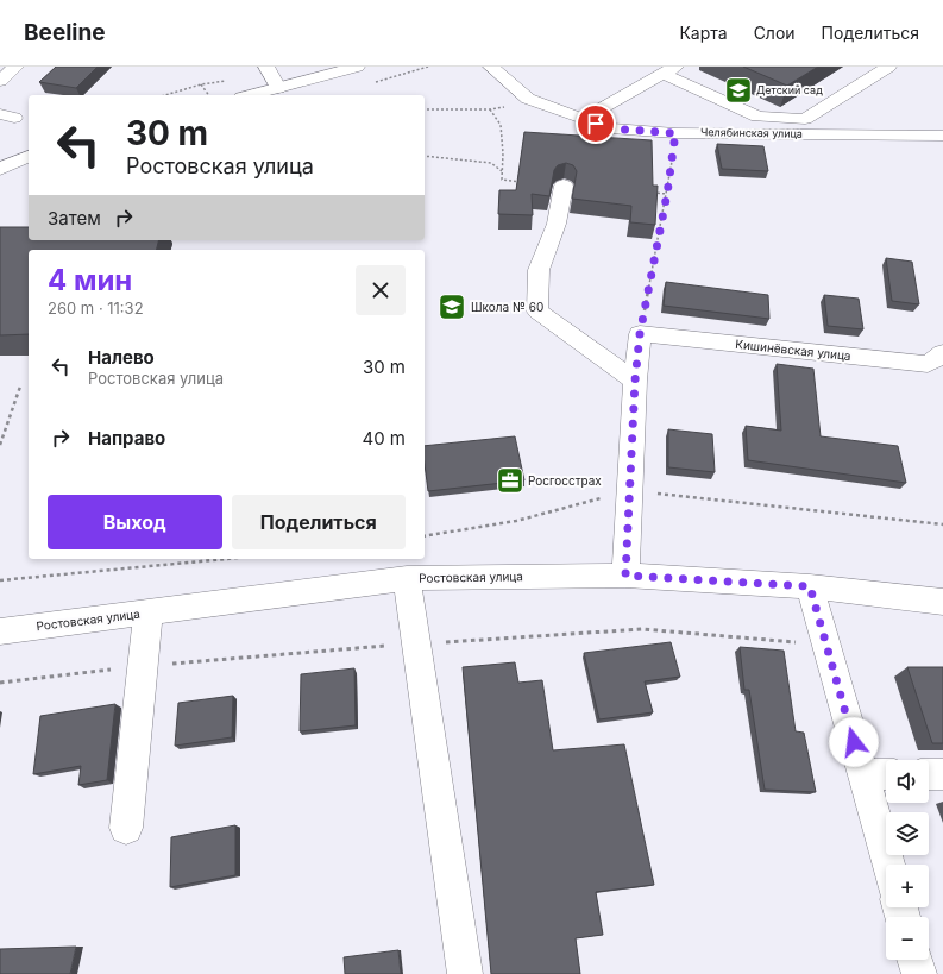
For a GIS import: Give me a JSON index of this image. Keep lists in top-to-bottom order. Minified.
{"streets":{"street":["Челябинская улица","Кишинёвская улица","Ростовская улица"]},"places":{"school or university":["Детский сад","Школа № 60"],"office":["Росгосстрах"]},"page":{"header":"Beeline","nav":["Карта","Слои","Поделиться"],"turn":["30 m","Ростовская улица"],"then":"Затем","heading":["4 мин","260 m · 11:32"],"list":[{"name":"Налево","note":"Ростовская улица","value":"30 m"},{"name":"Направо","value":"40 m"}],"buttons":["Выход","Поделиться"],"map_buttons":["+","−"]}}
